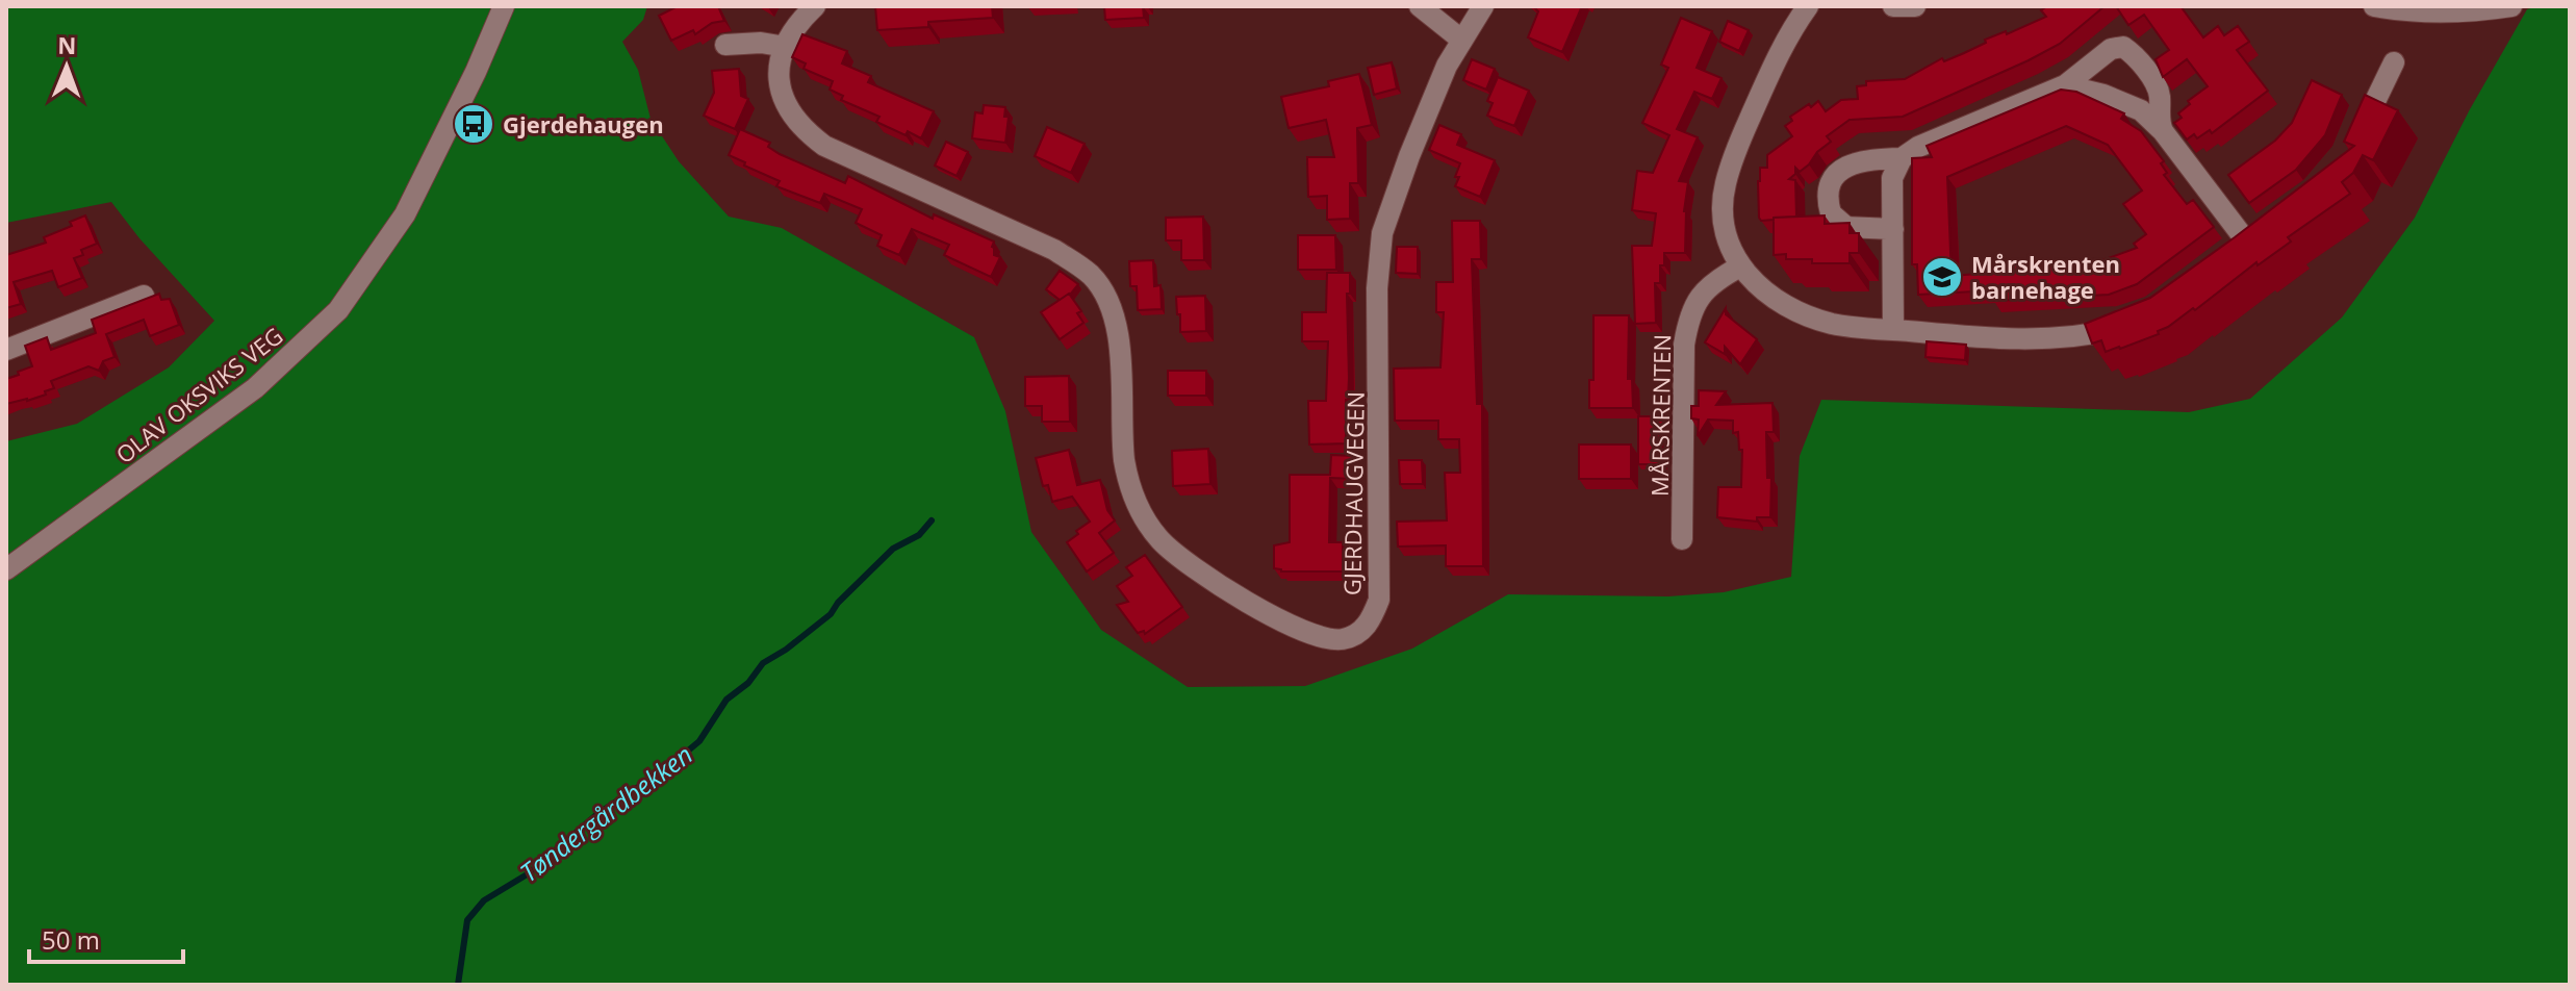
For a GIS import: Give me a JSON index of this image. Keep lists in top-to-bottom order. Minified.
{"streets":{"street":["OLAV OKSVIKS VEG","MÅRSKRENTEN","GJERDHAUGVEGEN"]},"water":["Tøndergårdbekken"],"places":{"bus stop":["Gjerdehaugen"],"school or university":["Mårskrenten barnehage"]},"scale_bar":"50 m","north":"top"}
